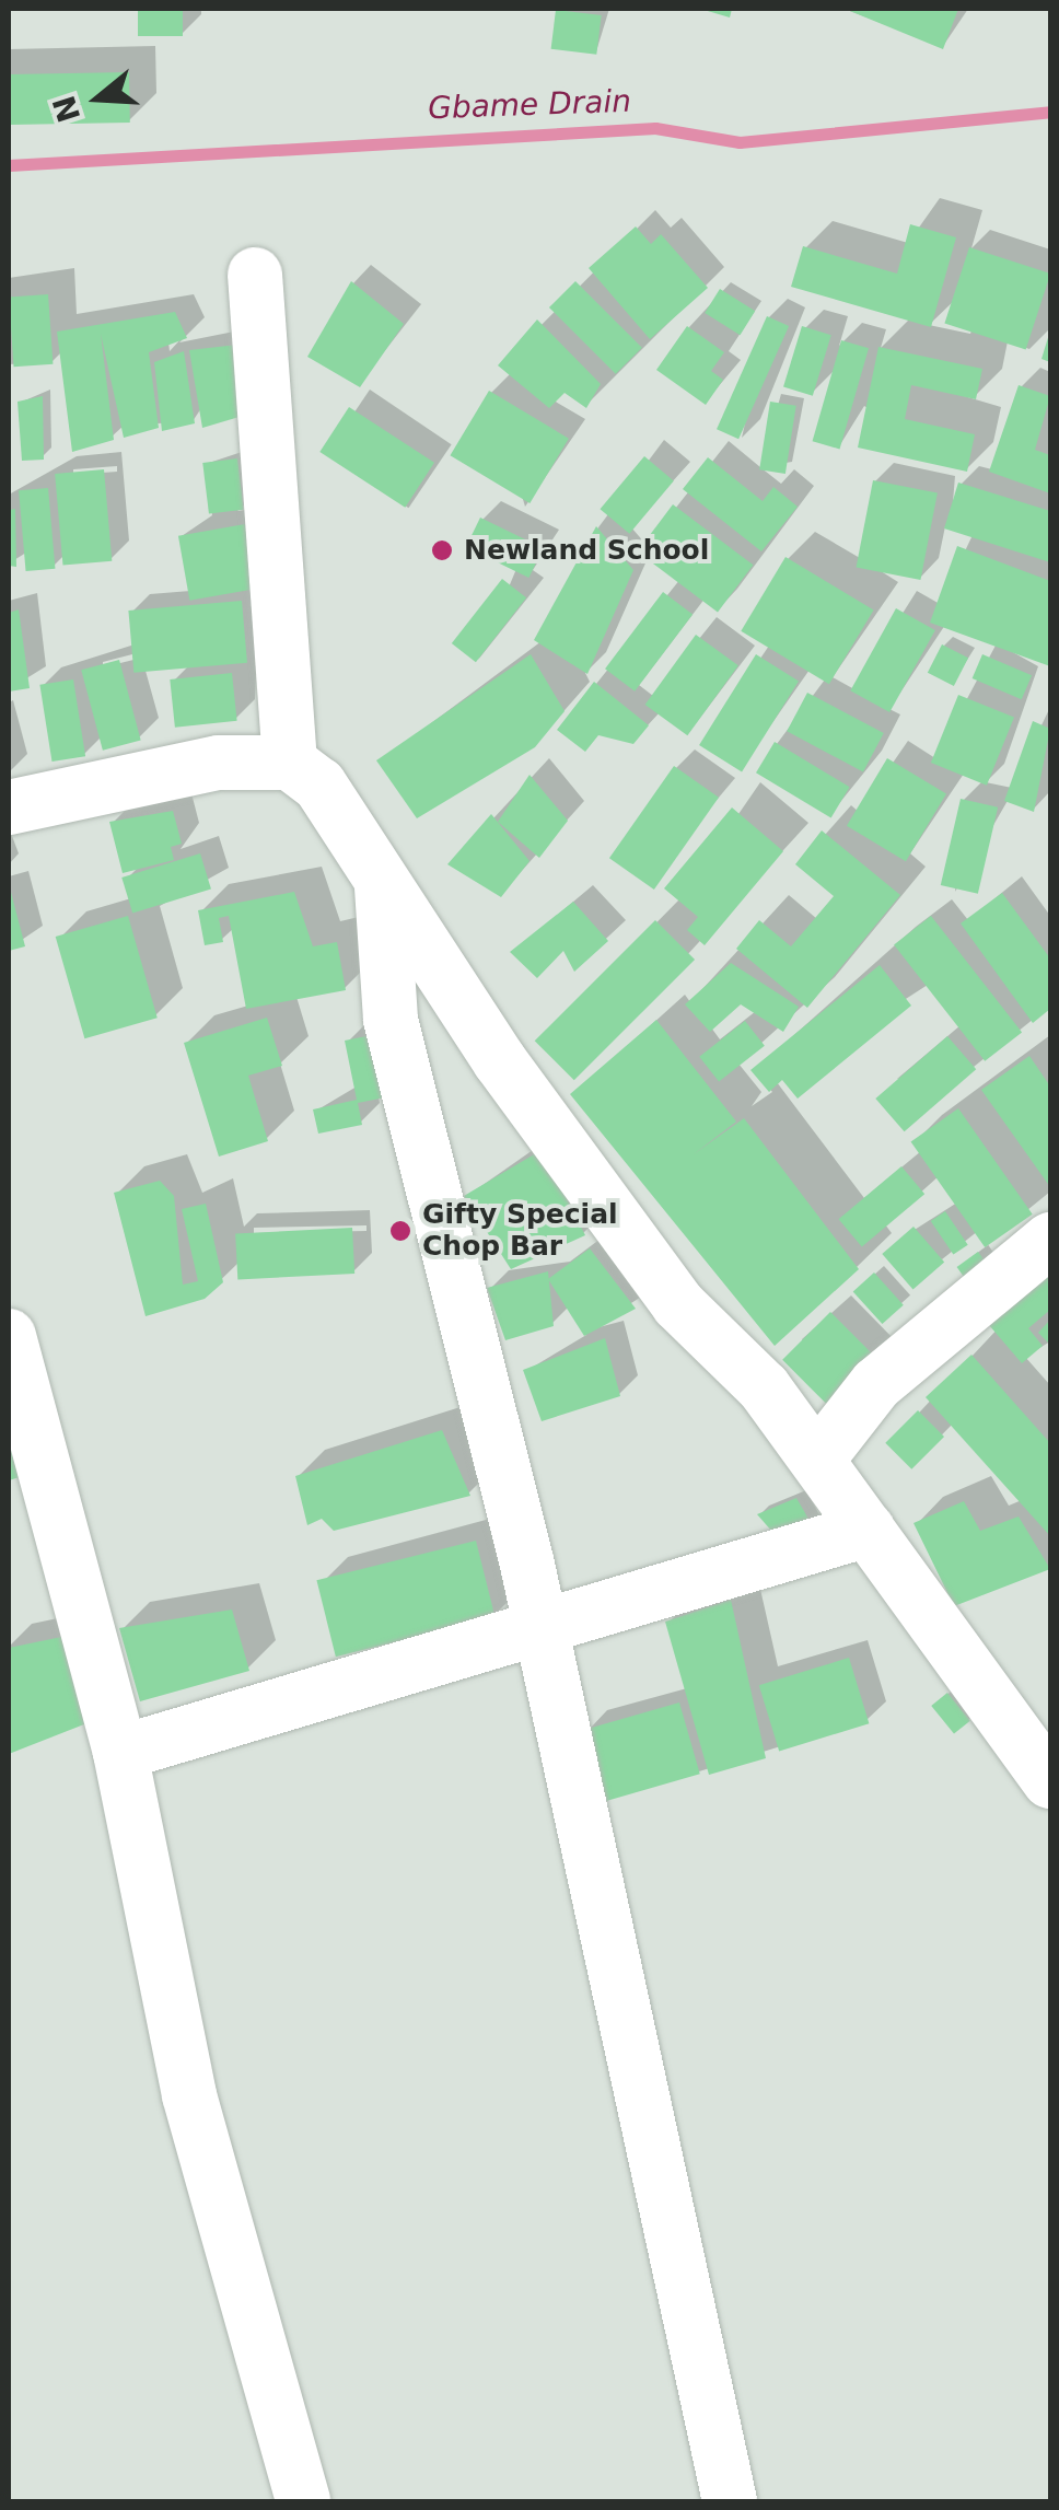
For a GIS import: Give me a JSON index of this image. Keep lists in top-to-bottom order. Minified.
{"water":["Gbame Drain"],"places":["Newland School","Gifty Special Chop Bar"],"north":"left"}
